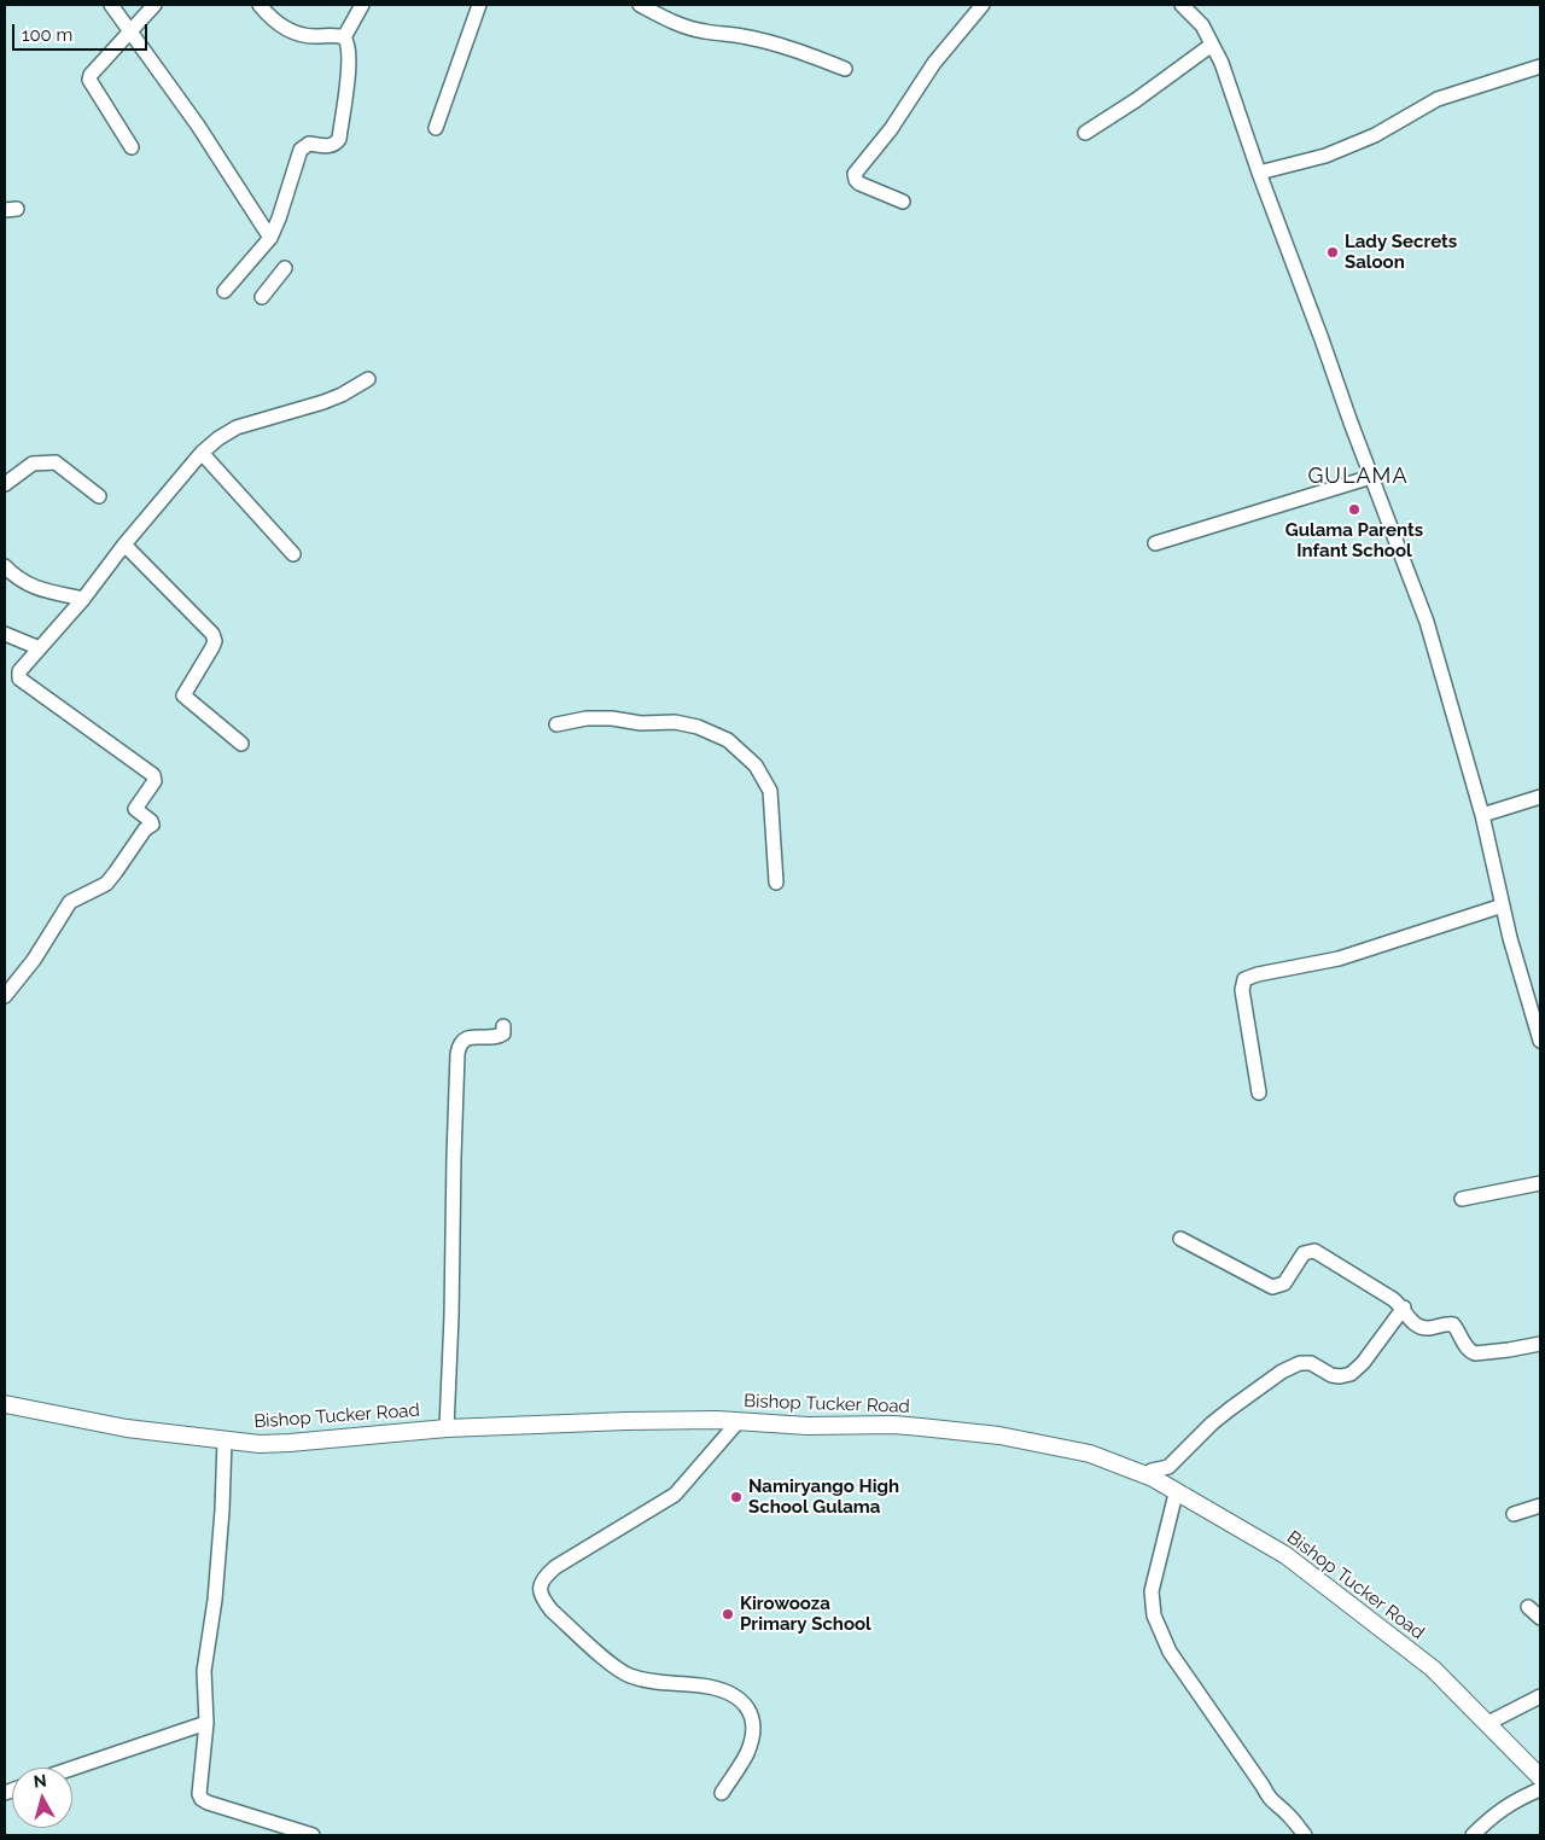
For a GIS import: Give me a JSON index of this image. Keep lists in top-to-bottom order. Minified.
{"streets":{"main road":["Bishop Tucker Road"]},"districts":["GULAMA"],"places":["Lady Secrets Saloon","Gulama Parents Infant School","Namiryango High School Gulama","Kirowooza Primary School"],"scale_bar":"100 m","north":"top"}
